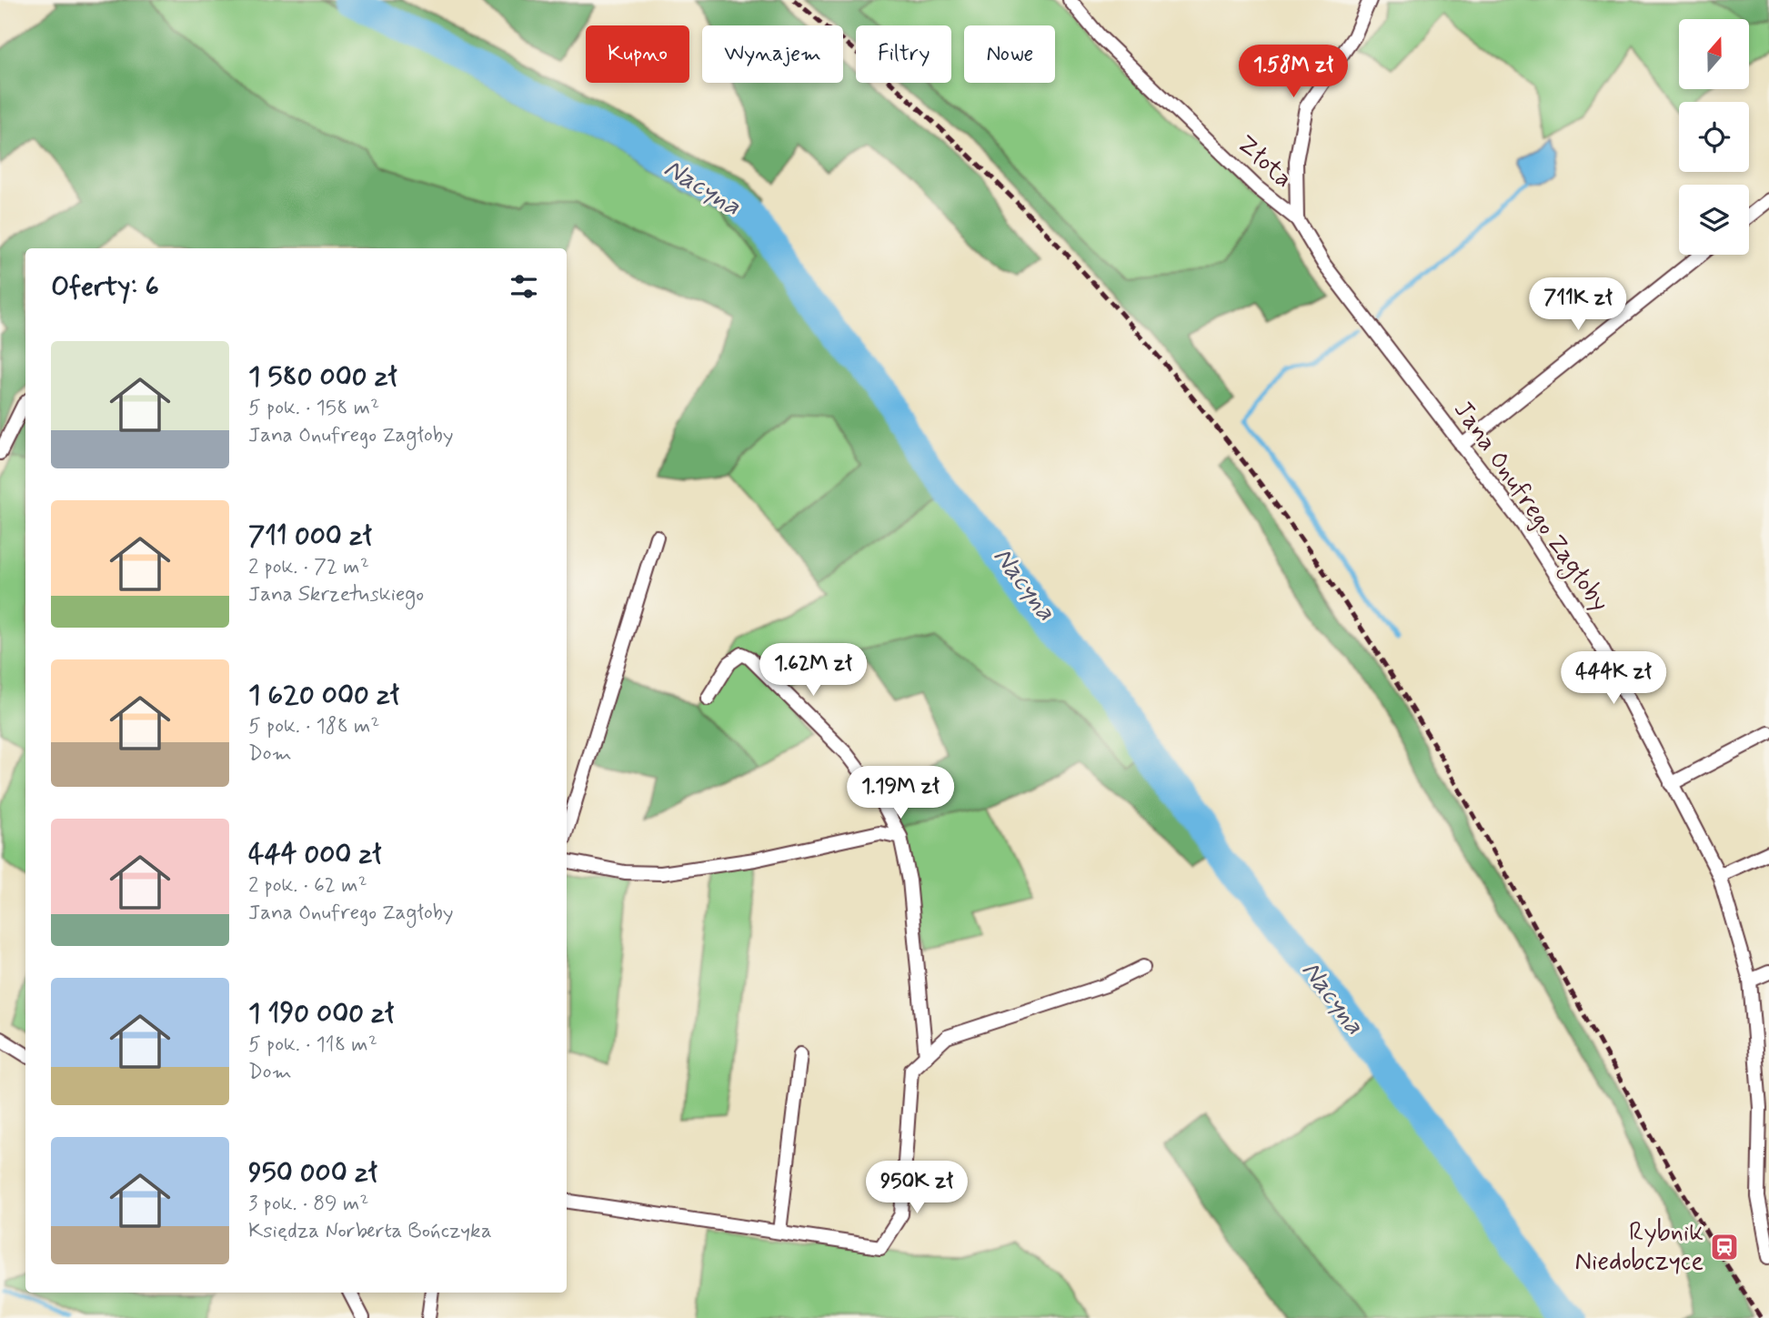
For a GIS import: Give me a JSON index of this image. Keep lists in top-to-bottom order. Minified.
{"streets":{"street":["Złota","Jana Onufrego Zagłoby"]},"crossings":[["Złota","Jana Onufrego Zagłoby"]],"water":["Nacyna"],"places":{"station":["Rybnik Niedobczyce"]},"north":"top","page":{"chip":["Kupno","Wynajem","Filtry","Nowe"],"price":["1.58M zł","711K zł","1.62M zł","444K zł","1.19M zł","950K zł"],"heading":"Oferty: 6","list":[{"name":"1 580 000 zł","note":"5 pok. · 158 m² · Jana Onufrego Zagłoby"},{"name":"711 000 zł","note":"2 pok. · 72 m² · Jana Skrzetuskiego"},{"name":"1 620 000 zł","note":"5 pok. · 188 m² · Dom"},{"name":"444 000 zł","note":"2 pok. · 62 m² · Jana Onufrego Zagłoby"},{"name":"1 190 000 zł","note":"5 pok. · 118 m² · Dom"},{"name":"950 000 zł","note":"3 pok. · 89 m² · Księdza Norberta Bończyka"}]}}
